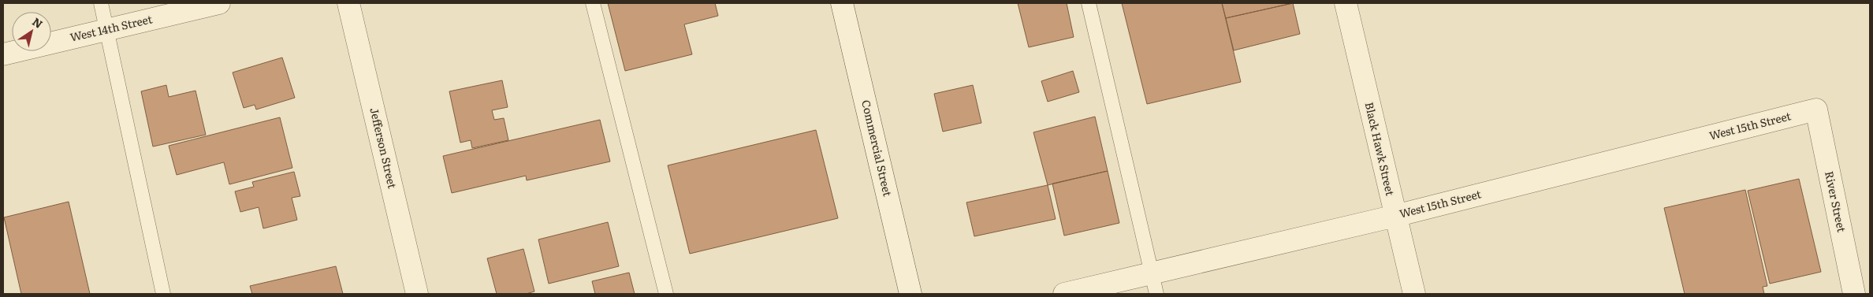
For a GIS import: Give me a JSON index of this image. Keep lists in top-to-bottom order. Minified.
{"streets":{"street":["West 14th Street","West 15th Street","Jefferson Street","Commercial Street","Black Hawk Street","River Street"]},"crossings":[["West 15th Street","Black Hawk Street"],["West 15th Street","River Street"]],"north":"top right"}
